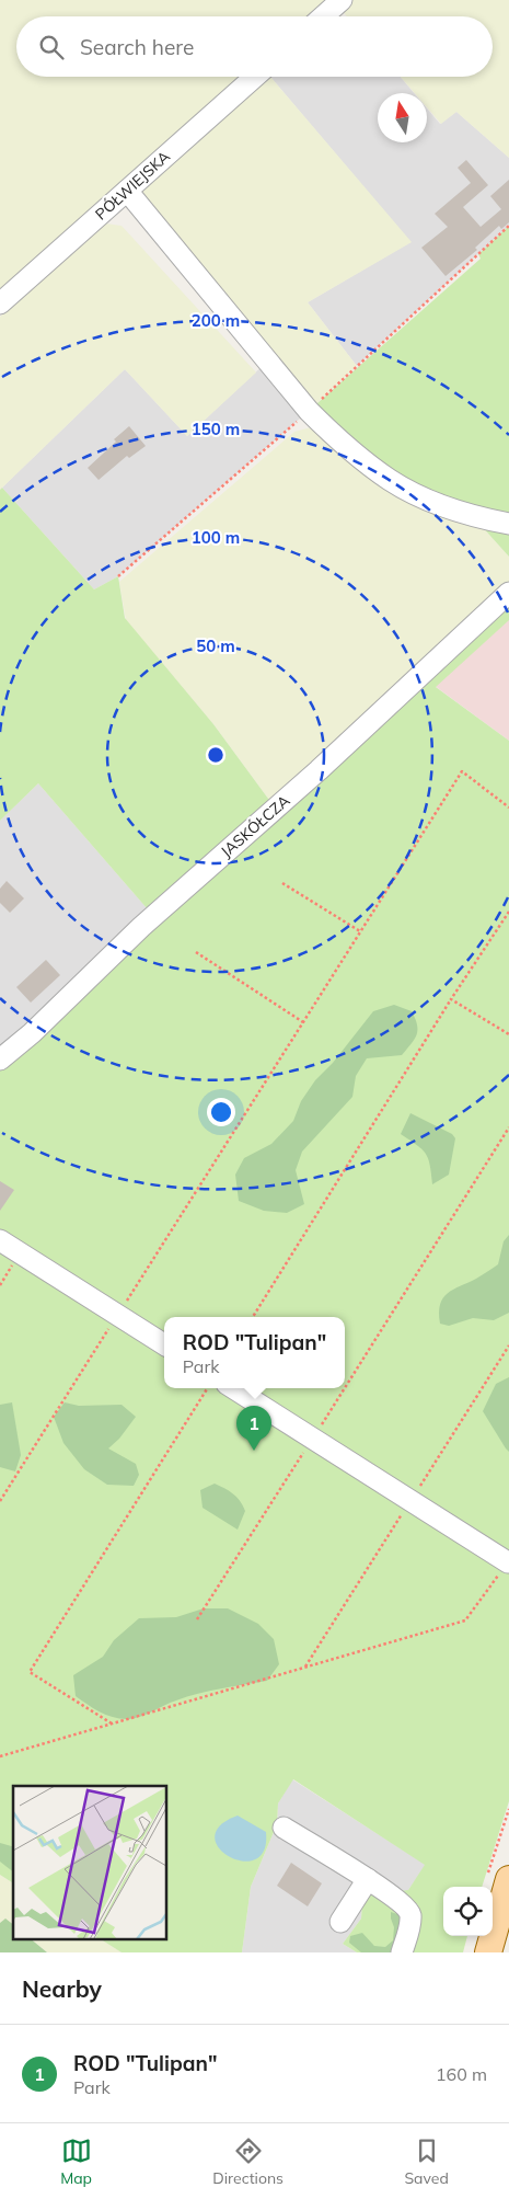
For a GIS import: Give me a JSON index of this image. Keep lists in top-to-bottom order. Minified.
{"streets":{"street":["PÓŁWIEJSKA","JASKÓŁCZA"]},"north":"top","page":{"search":"Search here","popup":["ROD \"Tulipan\"","Park"],"pins":"1","heading":"Nearby","list":[{"mark":"1","name":"ROD \"Tulipan\"","note":"Park","value":"160 m"}],"nav":["Map","Directions","Saved"]},"rings":["200 m","150 m","100 m","50 m"]}
